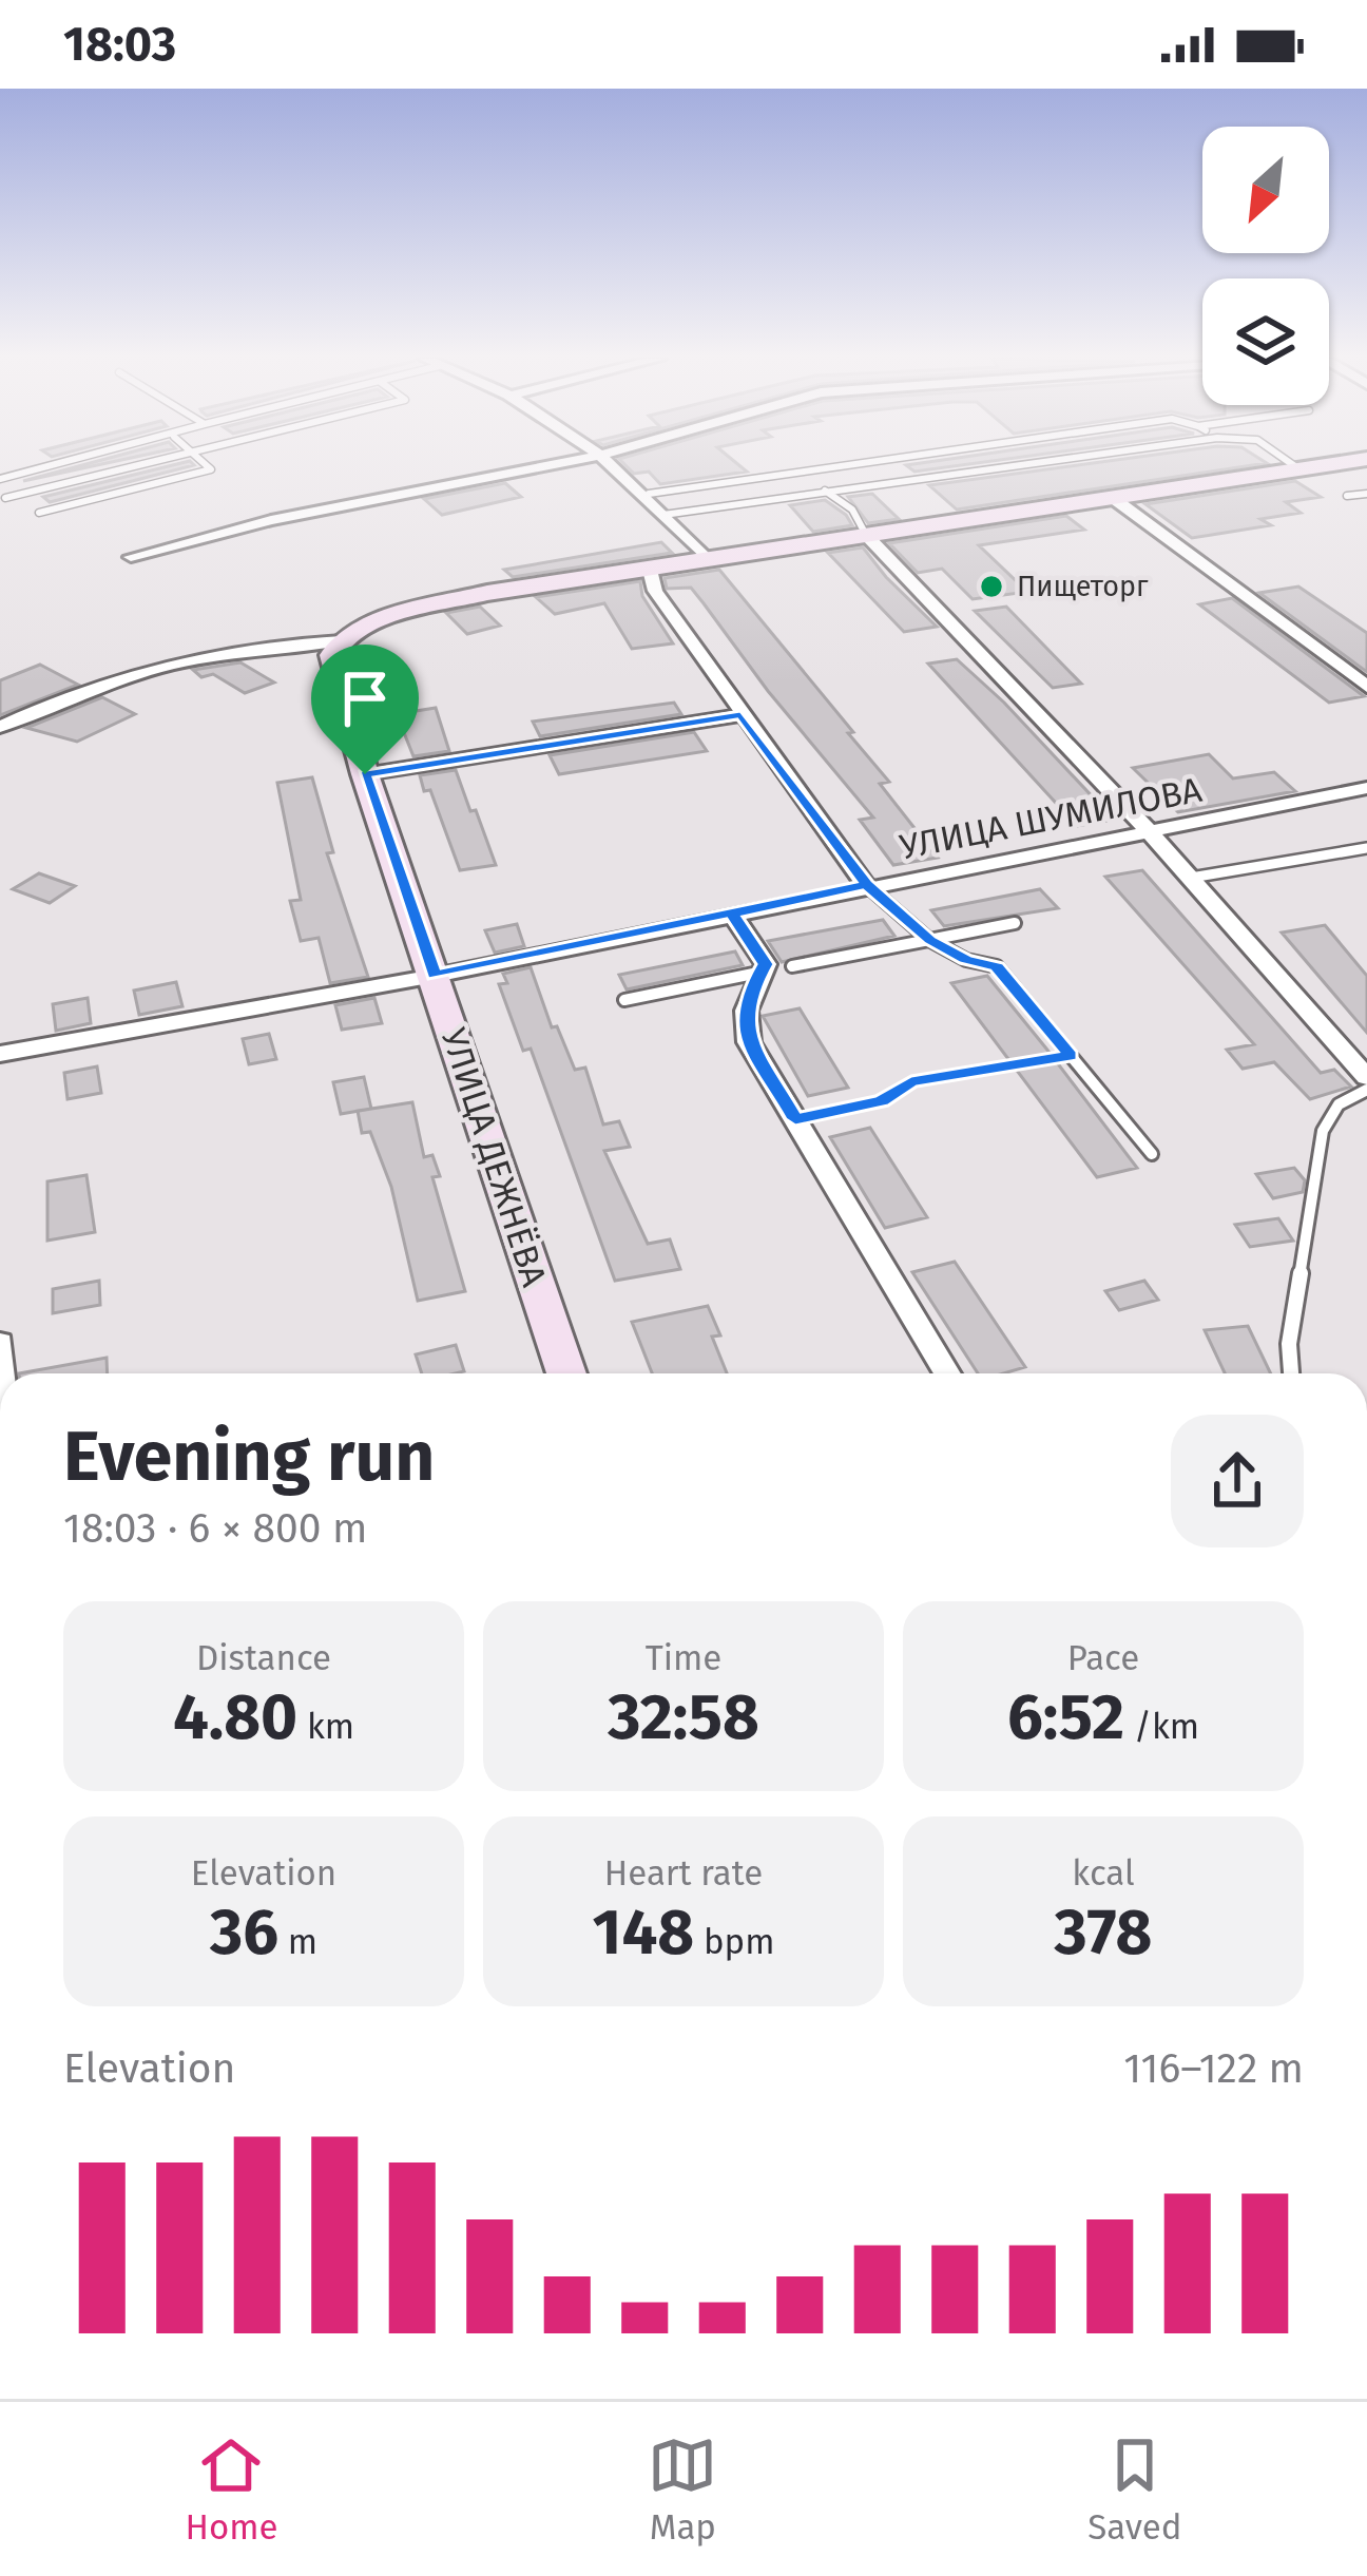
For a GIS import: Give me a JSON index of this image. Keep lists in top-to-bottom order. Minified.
{"streets":{"main road":["УЛИЦА ДЕЖНЁВА"],"street":["УЛИЦА ШУМИЛОВА"]},"crossings":[["УЛИЦА ШУМИЛОВА","УЛИЦА ДЕЖНЁВА"]],"places":["Пищеторг"],"north":"bottom left","page":{"status":"18:03","heading":["Evening run","18:03 · 6 × 800 m"],"stats":[["Distance","4.80 km"],["Time","32:58"],["Pace","6:52 /km"],["Elevation","36 m"],["Heart rate","148 bpm"],["kcal","378"]],"chart":["Elevation","116–122 m"],"tabs":["Home","Map","Saved"]}}
